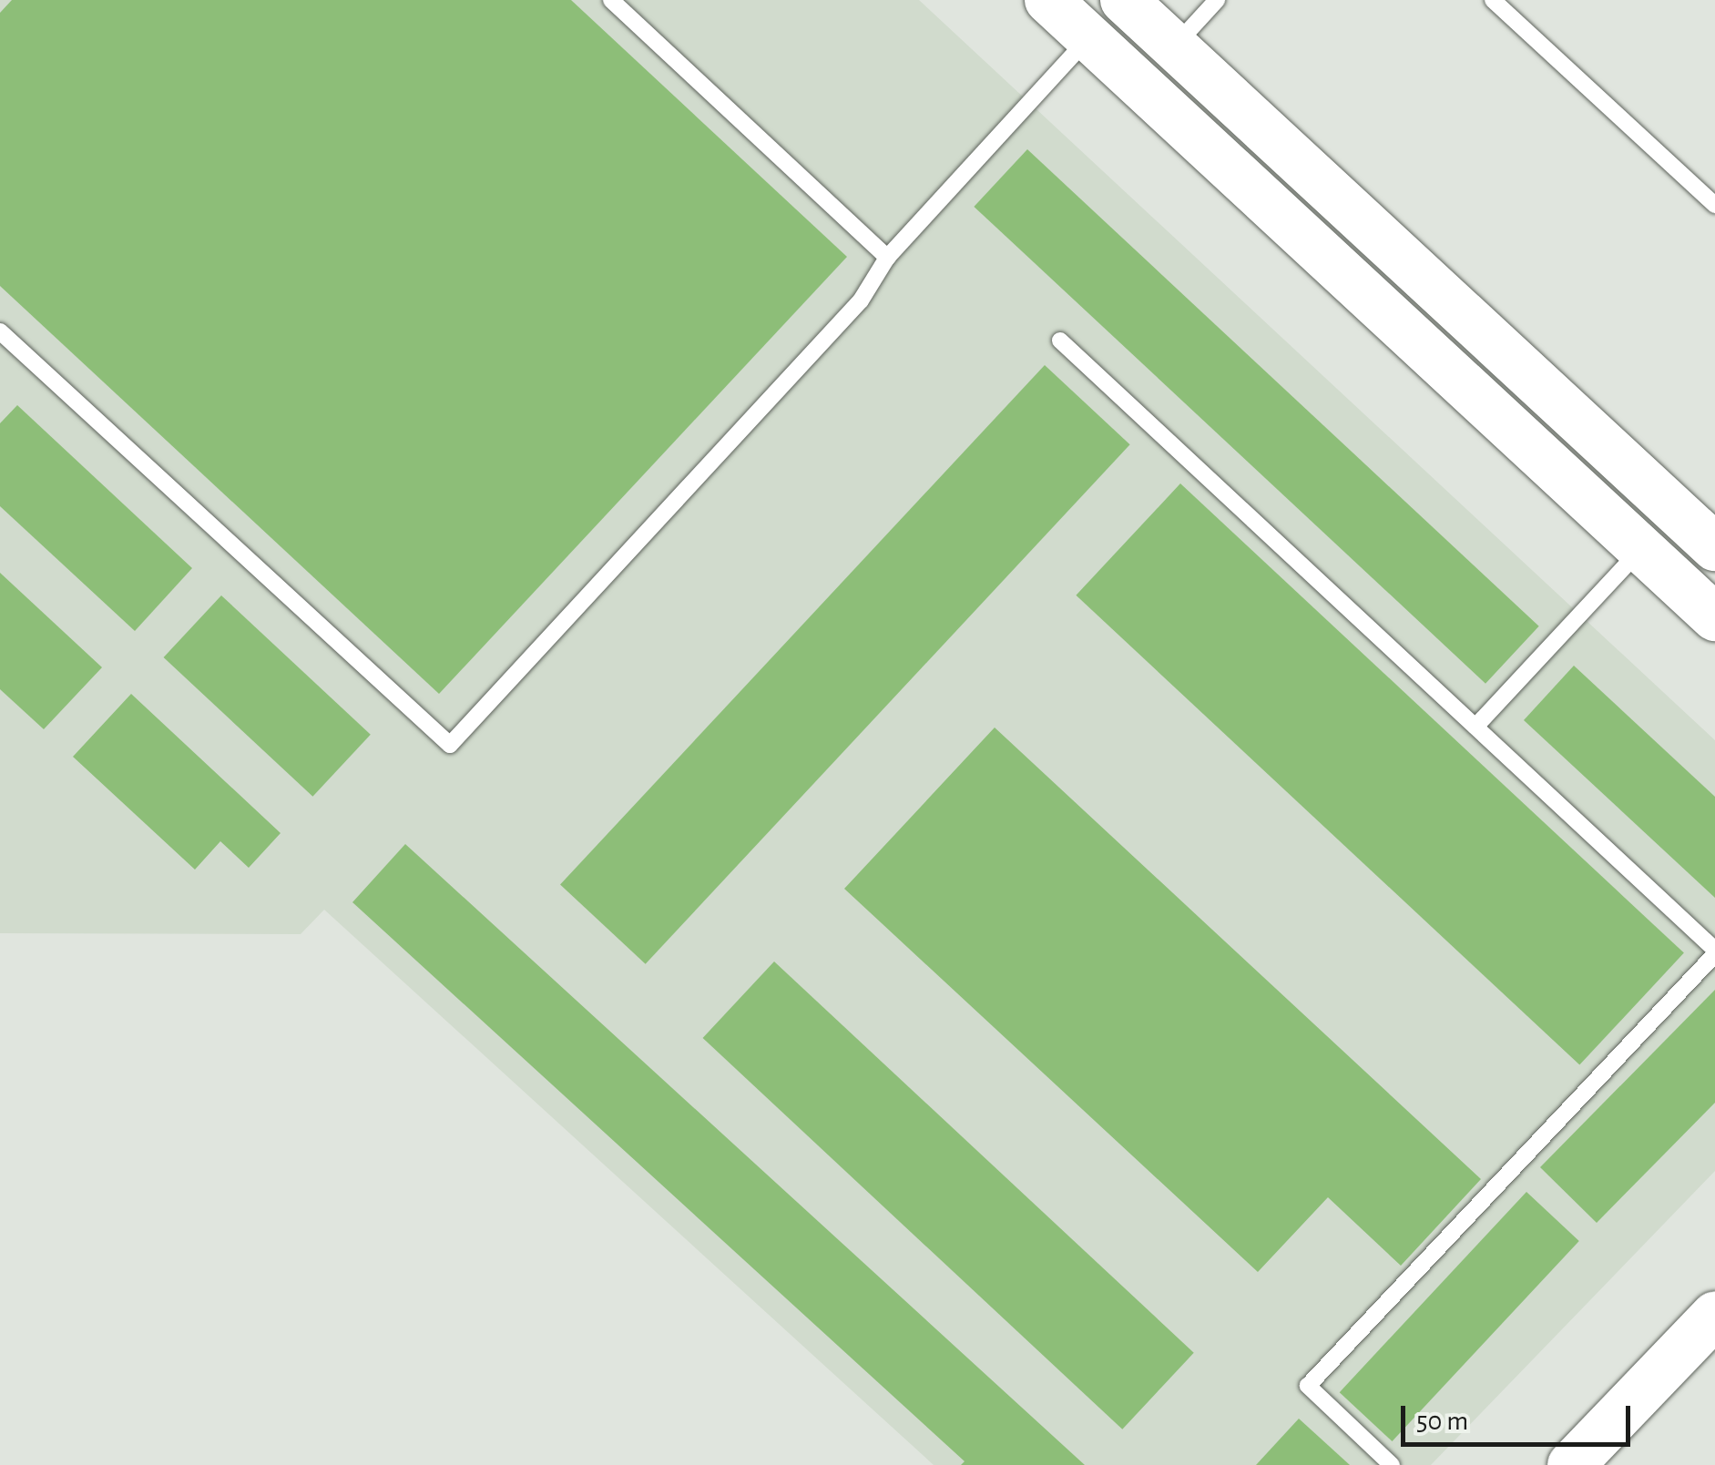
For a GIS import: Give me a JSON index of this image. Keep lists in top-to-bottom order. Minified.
{"scale_bar":"50 m"}
